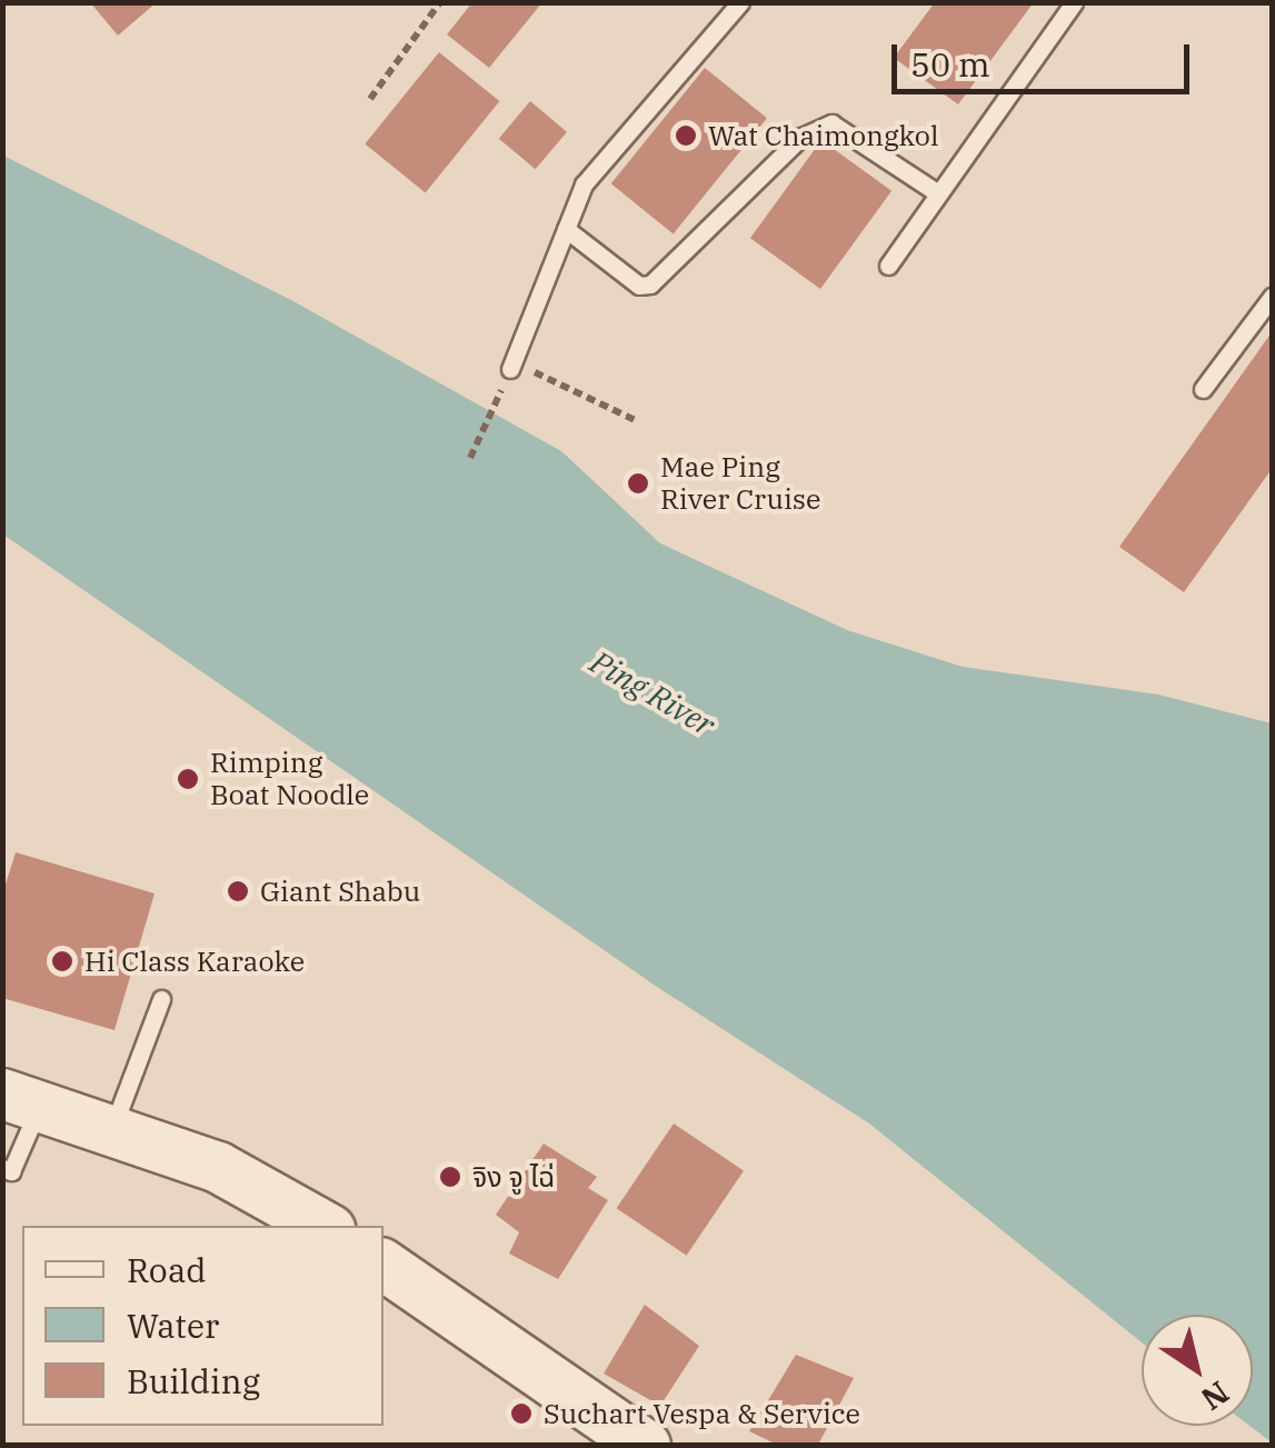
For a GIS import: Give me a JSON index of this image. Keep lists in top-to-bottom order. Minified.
{"water":["Ping River"],"places":["Wat Chaimongkol","Mae Ping River Cruise","Rimping Boat Noodle","Giant Shabu","Hi Class Karaoke","จิง จู ไฉ่","Suchart Vespa & Service"],"legend":["Road","Water","Building"],"scale_bar":"50 m","north":"bottom right"}
